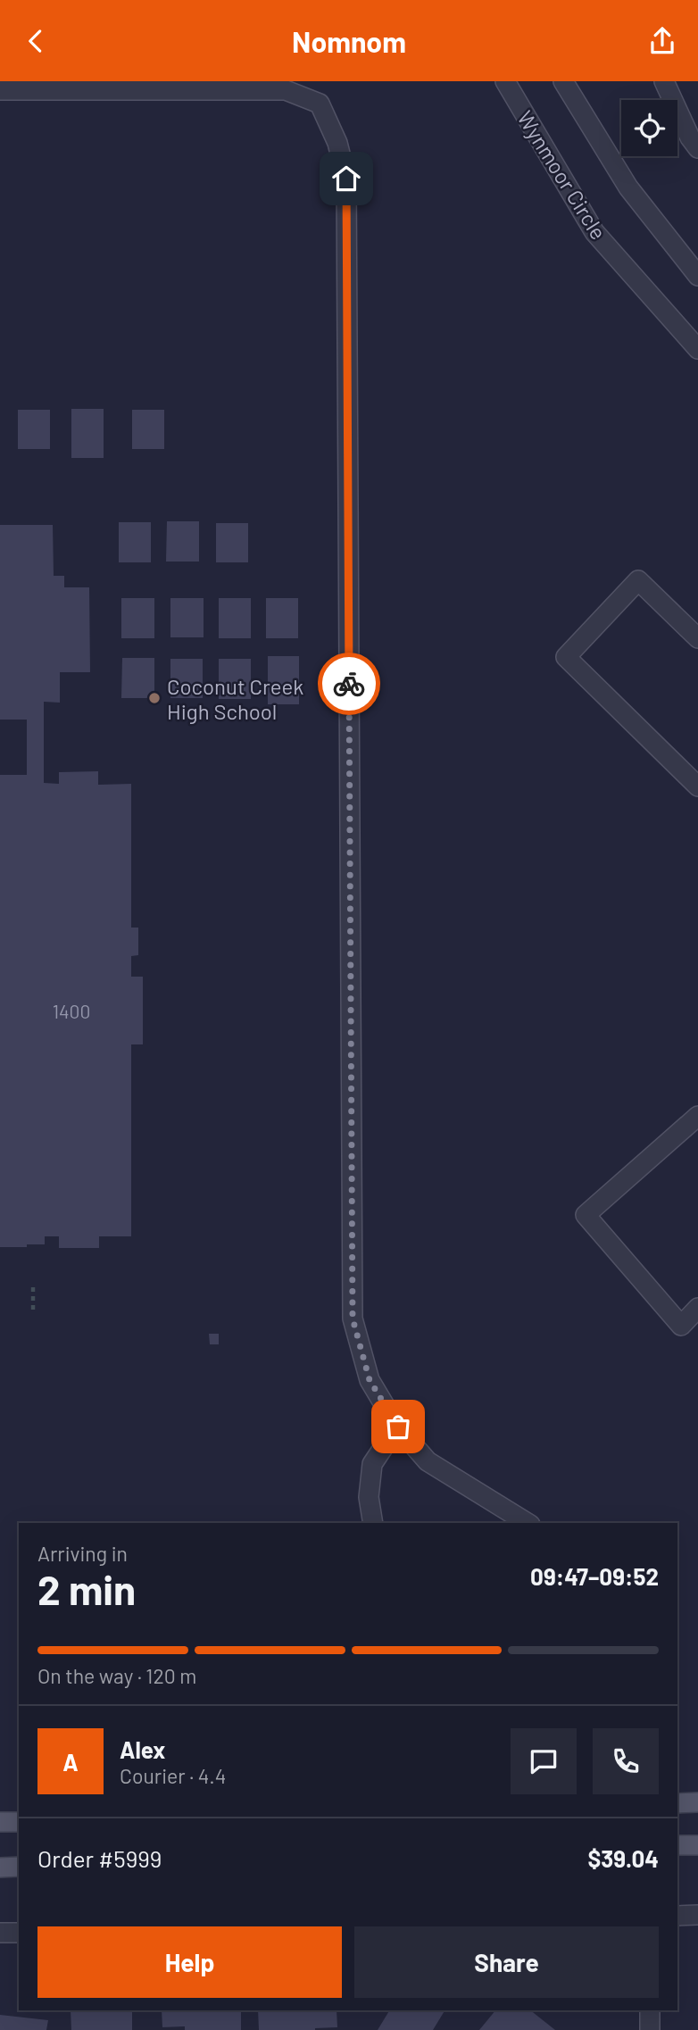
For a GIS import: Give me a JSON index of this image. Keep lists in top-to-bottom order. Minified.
{"streets":{"street":["Wynmoor Circle"]},"places":["Coconut Creek High School"],"house_numbers":["1400"],"page":{"header":"Nomnom","heading":["2 min","Arriving in","09:47–09:52"],"panel":["Alex","Courier · 4.4","Order #5999","$39.04"],"bar":"On the way · 120 m","round":"A","buttons":["Help","Share"]}}
